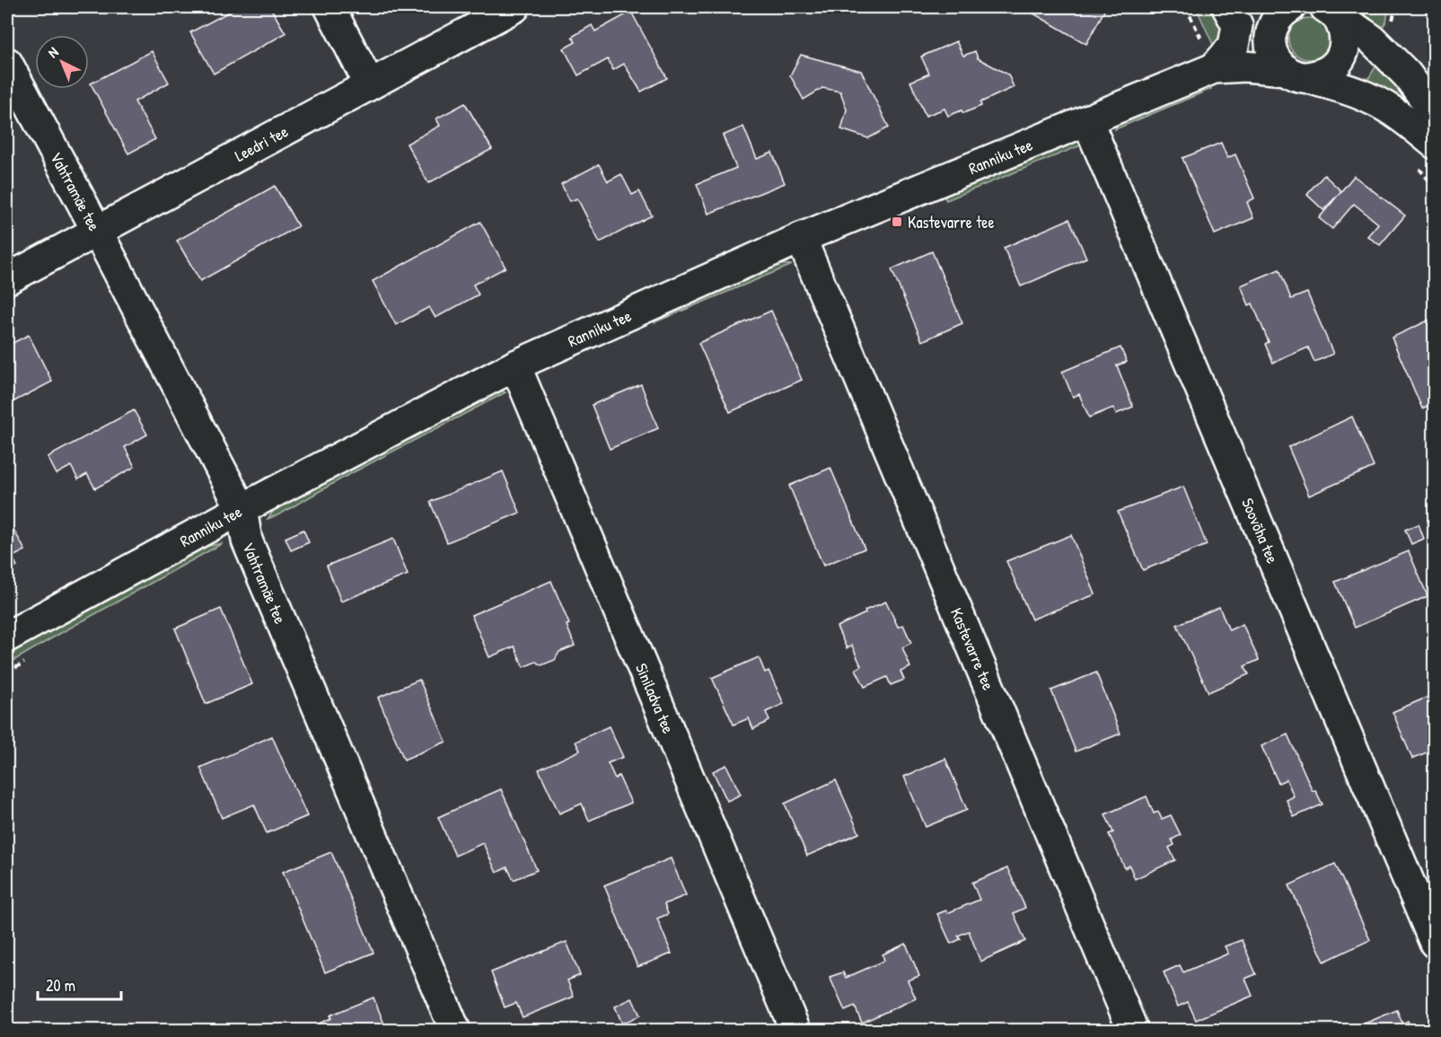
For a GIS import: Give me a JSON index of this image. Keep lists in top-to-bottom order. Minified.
{"streets":{"street":["Leedri tee","Ranniku tee","Vahtramäe tee","Soovõha tee","Kastevarre tee","Siniladva tee"]},"crossings":[["Leedri tee","Vahtramäe tee"],["Ranniku tee","Vahtramäe tee"],["Ranniku tee","Soovõha tee"],["Ranniku tee","Kastevarre tee"],["Ranniku tee","Siniladva tee"]],"places":{"transit":["Kastevarre tee"]},"scale_bar":"20 m","north":"top left"}
